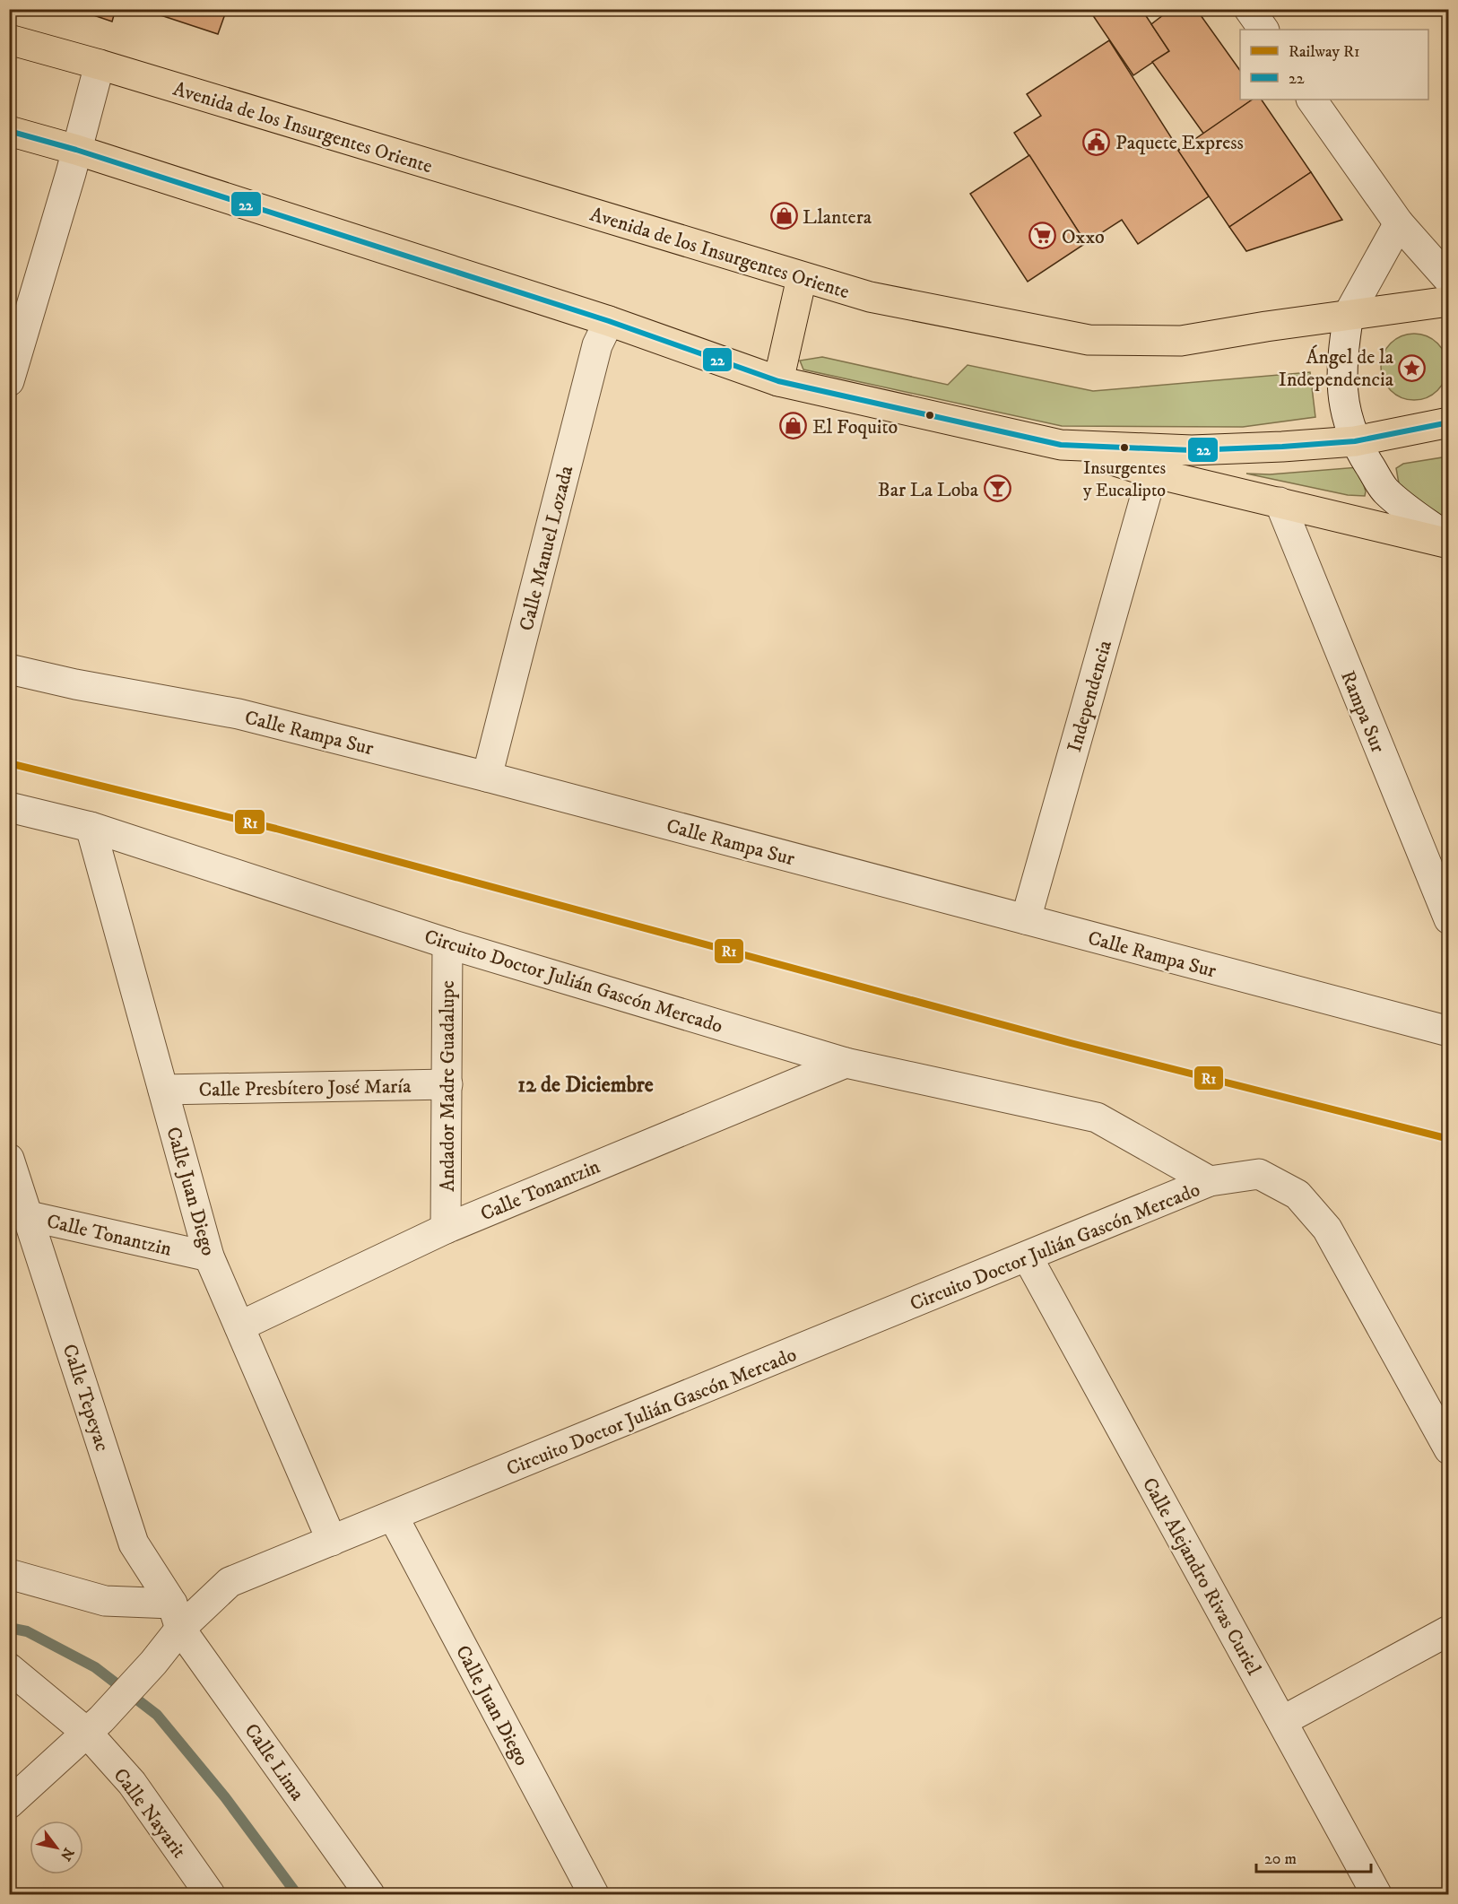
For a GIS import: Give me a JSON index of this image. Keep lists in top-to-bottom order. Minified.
{"streets":{"highway":["Avenida de los Insurgentes Oriente"],"street":["Calle Manuel Lozada","Independencia","Rampa Sur","Calle Rampa Sur","Circuito Doctor Julián Gascón Mercado","Andador Madre Guadalupe","Calle Presbítero José María","Calle Tonantzin","Calle Juan Diego","Calle Tepeyac","Calle Alejandro Rivas Curiel","Calle Lima","Calle Nayarit"]},"crossings":[["Calle Manuel Lozada","Calle Rampa Sur"],["Independencia","Calle Rampa Sur"],["Circuito Doctor Julián Gascón Mercado","Andador Madre Guadalupe"],["Circuito Doctor Julián Gascón Mercado","Calle Tonantzin"],["Circuito Doctor Julián Gascón Mercado","Calle Juan Diego"],["Circuito Doctor Julián Gascón Mercado","Calle Tepeyac"],["Circuito Doctor Julián Gascón Mercado","Calle Alejandro Rivas Curiel"],["Circuito Doctor Julián Gascón Mercado","Calle Lima"],["Circuito Doctor Julián Gascón Mercado","Calle Nayarit"],["Andador Madre Guadalupe","Calle Presbítero José María"],["Andador Madre Guadalupe","Calle Tonantzin"],["Calle Presbítero José María","Calle Juan Diego"],["Calle Tonantzin","Calle Juan Diego"],["Calle Tonantzin","Calle Tepeyac"],["Calle Tepeyac","Calle Lima"]],"districts":["12 de Diciembre"],"places":{"public building":["Paquete Express"],"shop":["Llantera","El Foquito"],"supermarket":["Oxxo"],"place":["Ángel de la Independencia"],"other":["Insurgentes y Eucalipto"],"bar":["Bar La Loba"]},"lines":["transit line 22","rail line R1"],"legend":["Railway R1","22"],"scale_bar":"20 m","north":"bottom right"}
